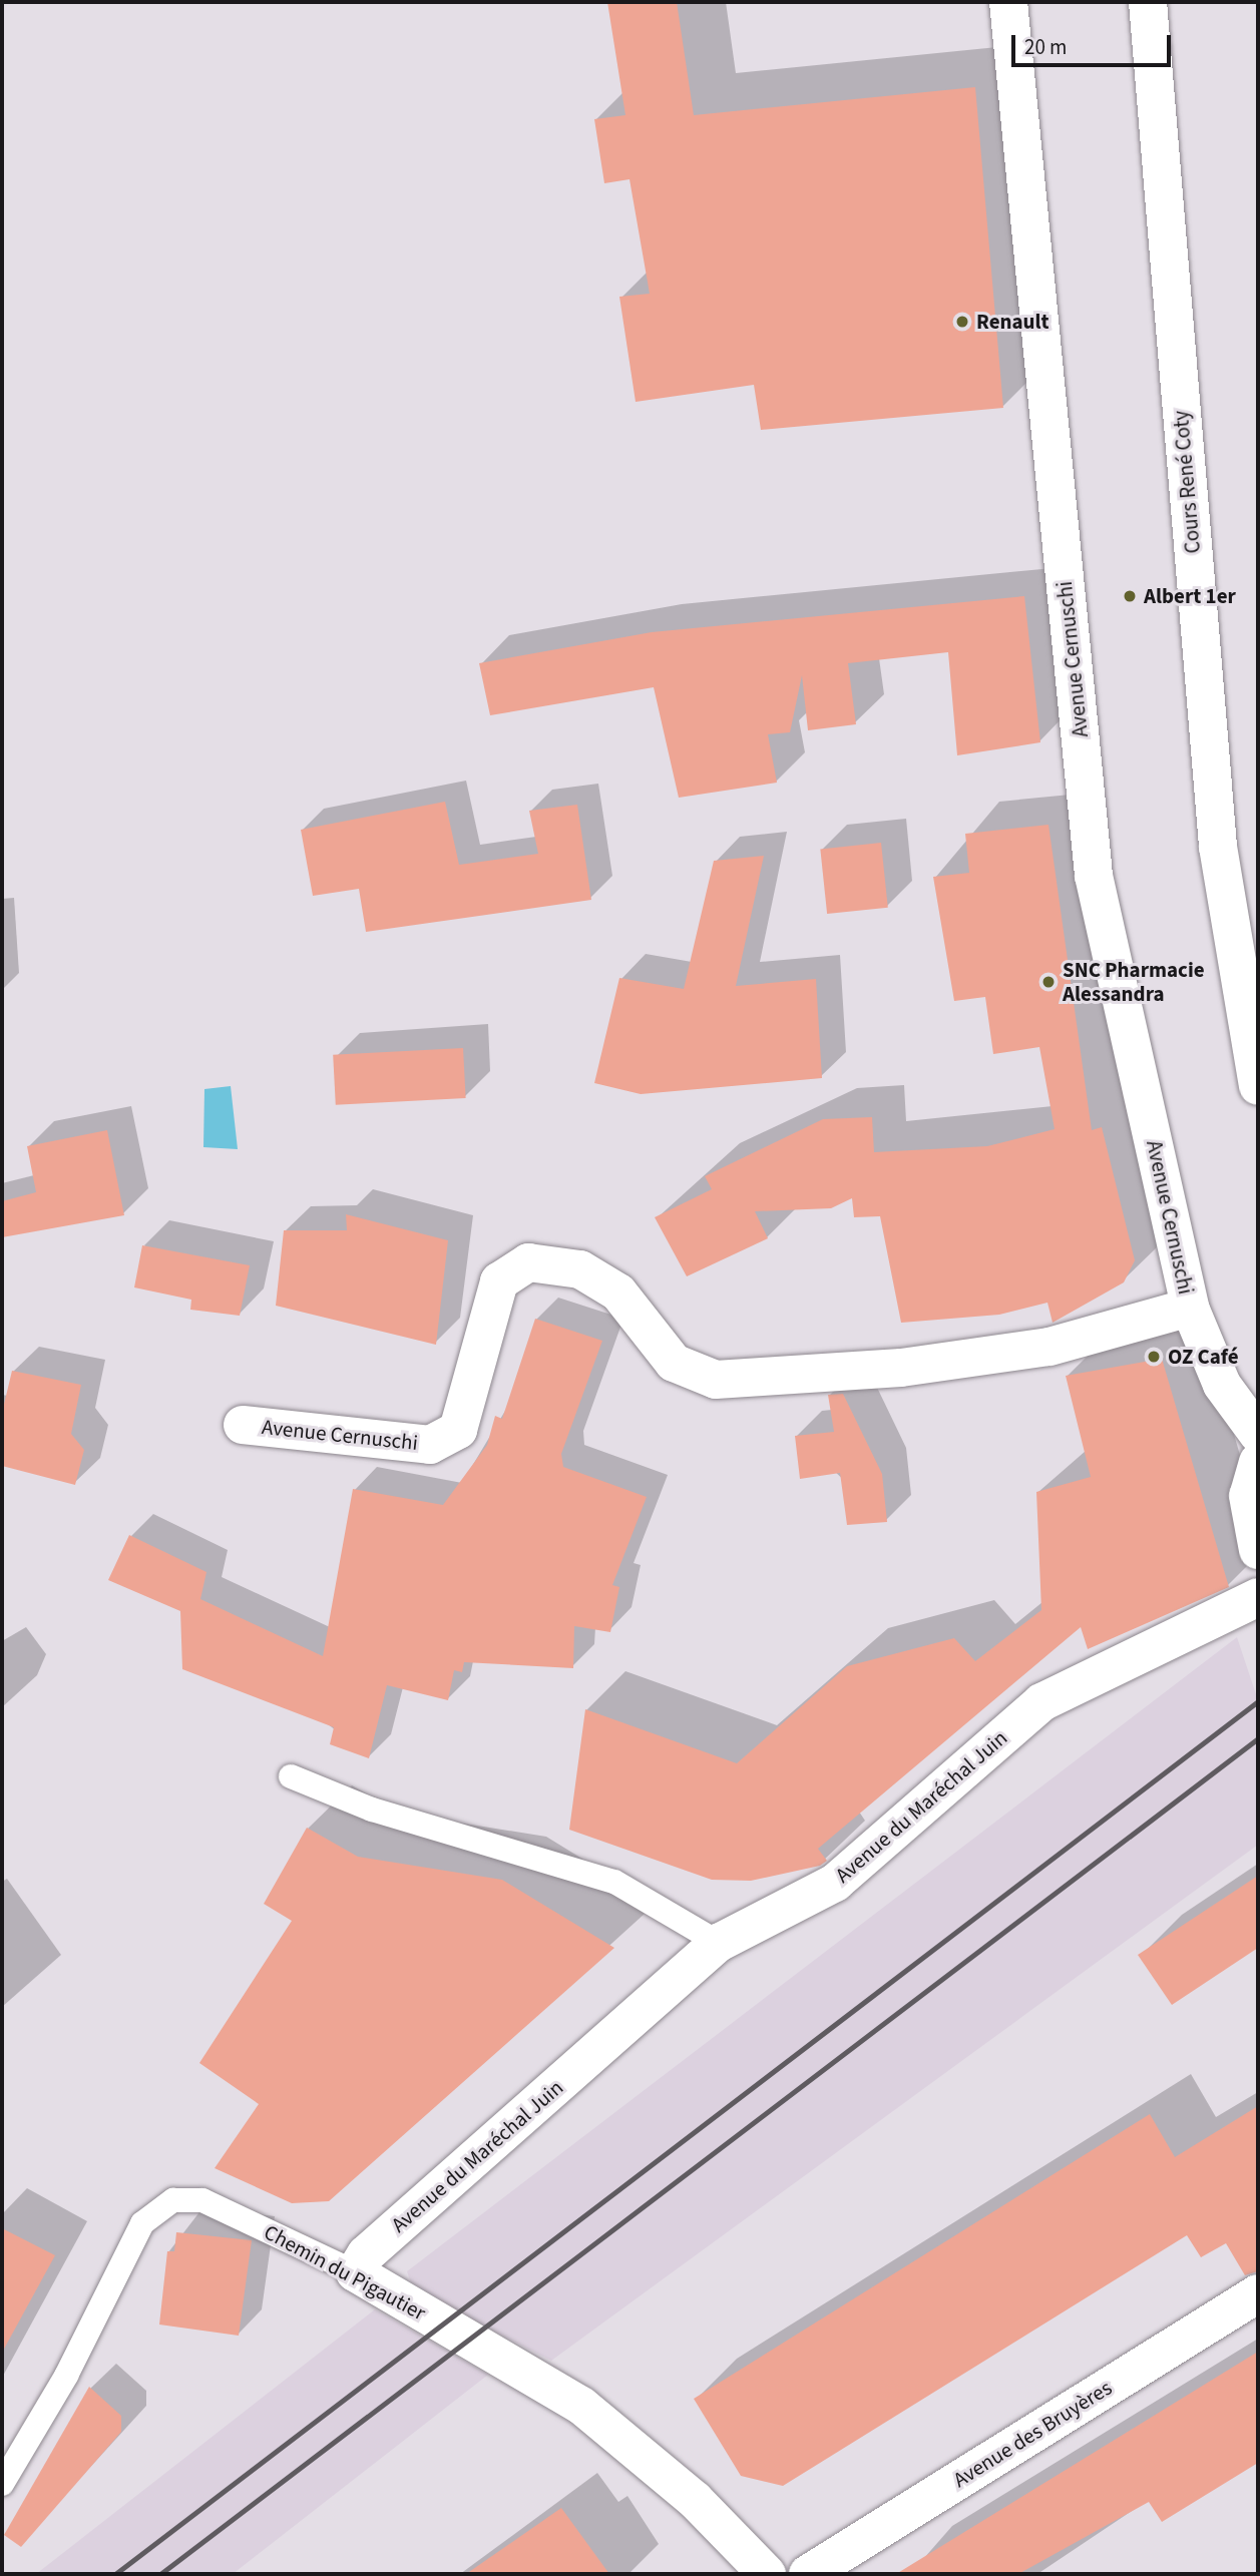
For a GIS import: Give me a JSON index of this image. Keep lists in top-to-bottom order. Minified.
{"streets":{"street":["Cours René Coty","Avenue Cernuschi","Avenue du Maréchal Juin","Chemin du Pigautier","Avenue des Bruyères"]},"crossings":[["Avenue du Maréchal Juin","Chemin du Pigautier"]],"places":["Renault","Albert 1er","SNC Pharmacie Alessandra","OZ Café"],"scale_bar":"20 m"}
